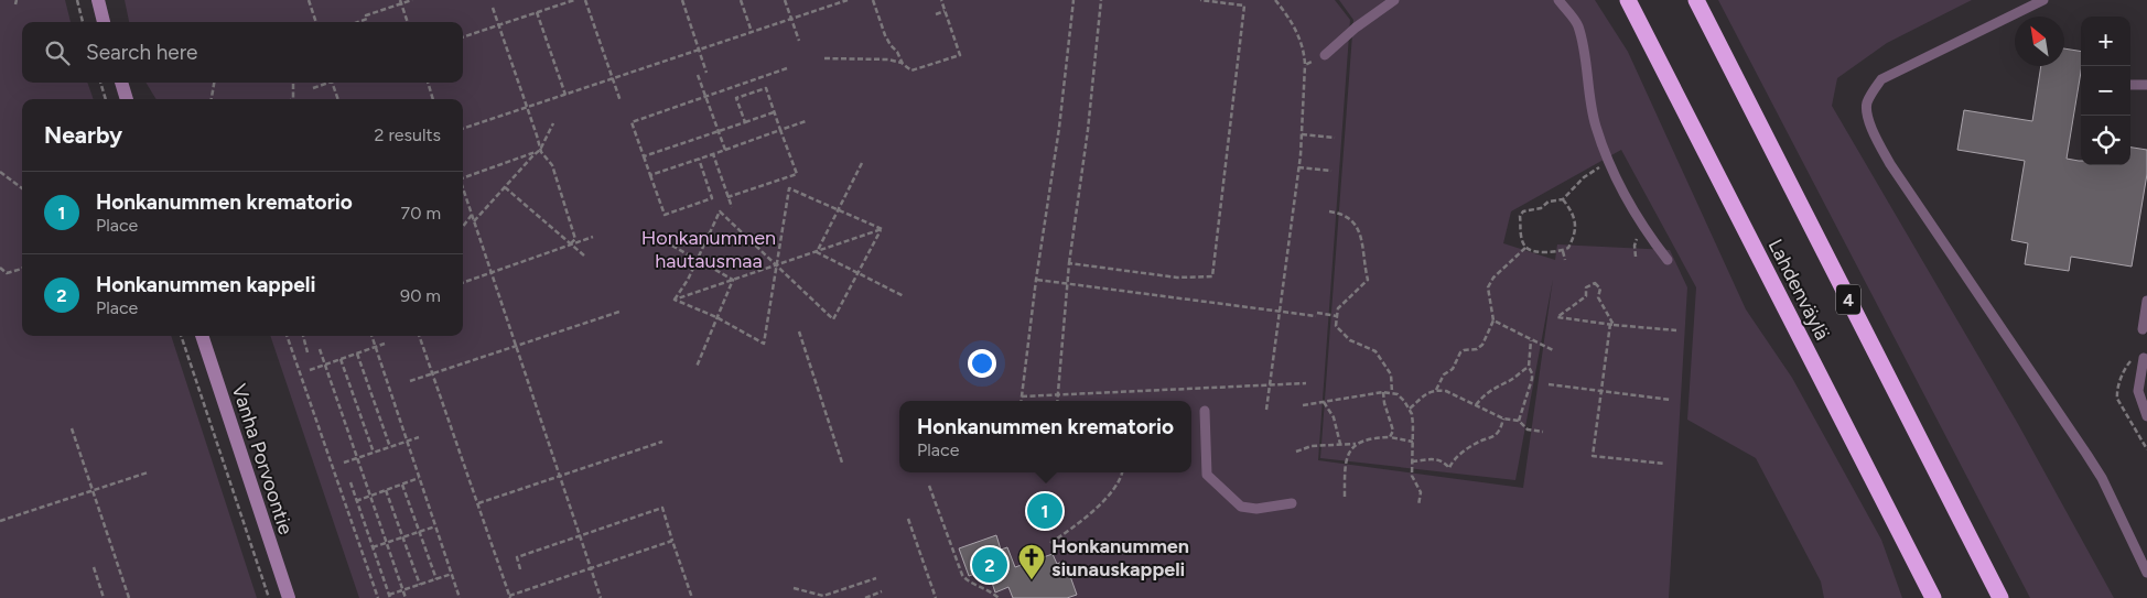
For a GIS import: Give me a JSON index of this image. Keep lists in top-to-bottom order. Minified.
{"streets":{"highway":["Lahdenväylä","4"],"main road":["Vanha Porvoontie"]},"parks":["Honkanummen hautausmaa"],"places":{"church":["Honkanummen siunauskappeli"]},"north":"top left","page":{"map_buttons":["+","−"],"search":"Search here","heading":["Nearby","2 results"],"list":[{"mark":"1","name":"Honkanummen krematorio","note":"Place","value":"70 m"},{"mark":"2","name":"Honkanummen kappeli","note":"Place","value":"90 m"}],"popup":["Honkanummen krematorio","Place"],"pins":["1","2"]}}
